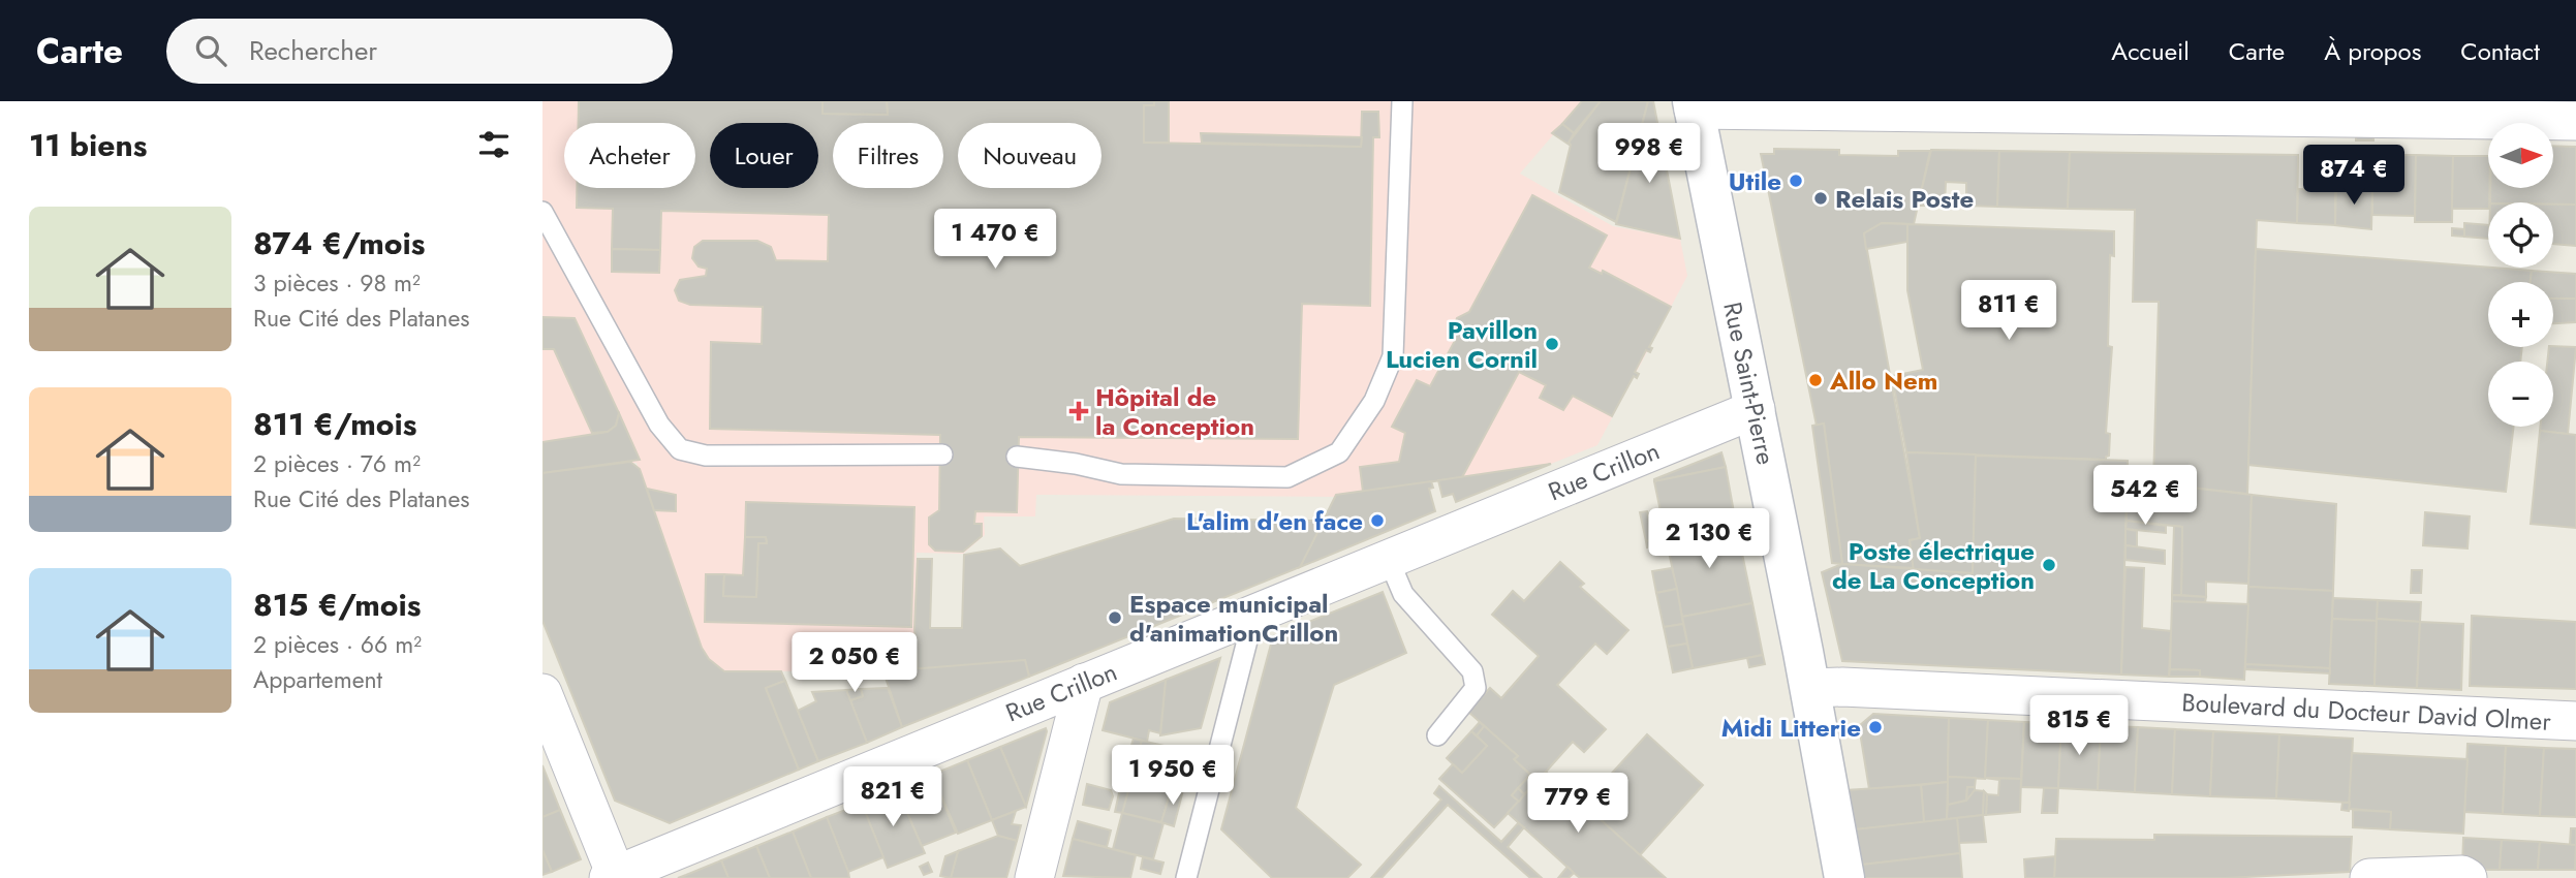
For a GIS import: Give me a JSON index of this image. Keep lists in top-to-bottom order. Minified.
{"streets":{"street":["Rue Saint-Pierre","Rue Crillon","Boulevard du Docteur David Olmer"]},"crossings":[["Rue Saint-Pierre","Rue Crillon"],["Rue Saint-Pierre","Boulevard du Docteur David Olmer"]],"places":{"other":["Utile","Relais Poste","Pavillon Lucien Cornil","Allo Nem","L'alim d'en face","Poste électrique de La Conception","Espace municipal d'animationCrillon","Midi Litterie"],"health":["Hôpital de la Conception"]},"north":"right","page":{"header":"Carte","search":"Rechercher","nav":["Accueil","Carte","À propos","Contact"],"heading":"11 biens","map_buttons":["+","−"],"price":["998 €","874 €","1 470 €","811 €","542 €","2 130 €","2 050 €","815 €","1 950 €","821 €","779 €"],"chip":["Acheter","Louer","Filtres","Nouveau"],"list":[{"name":"874 €/mois","note":"3 pièces · 98 m² · Rue Cité des Platanes"},{"name":"811 €/mois","note":"2 pièces · 76 m² · Rue Cité des Platanes"},{"name":"815 €/mois","note":"2 pièces · 66 m² · Appartement"}]}}
